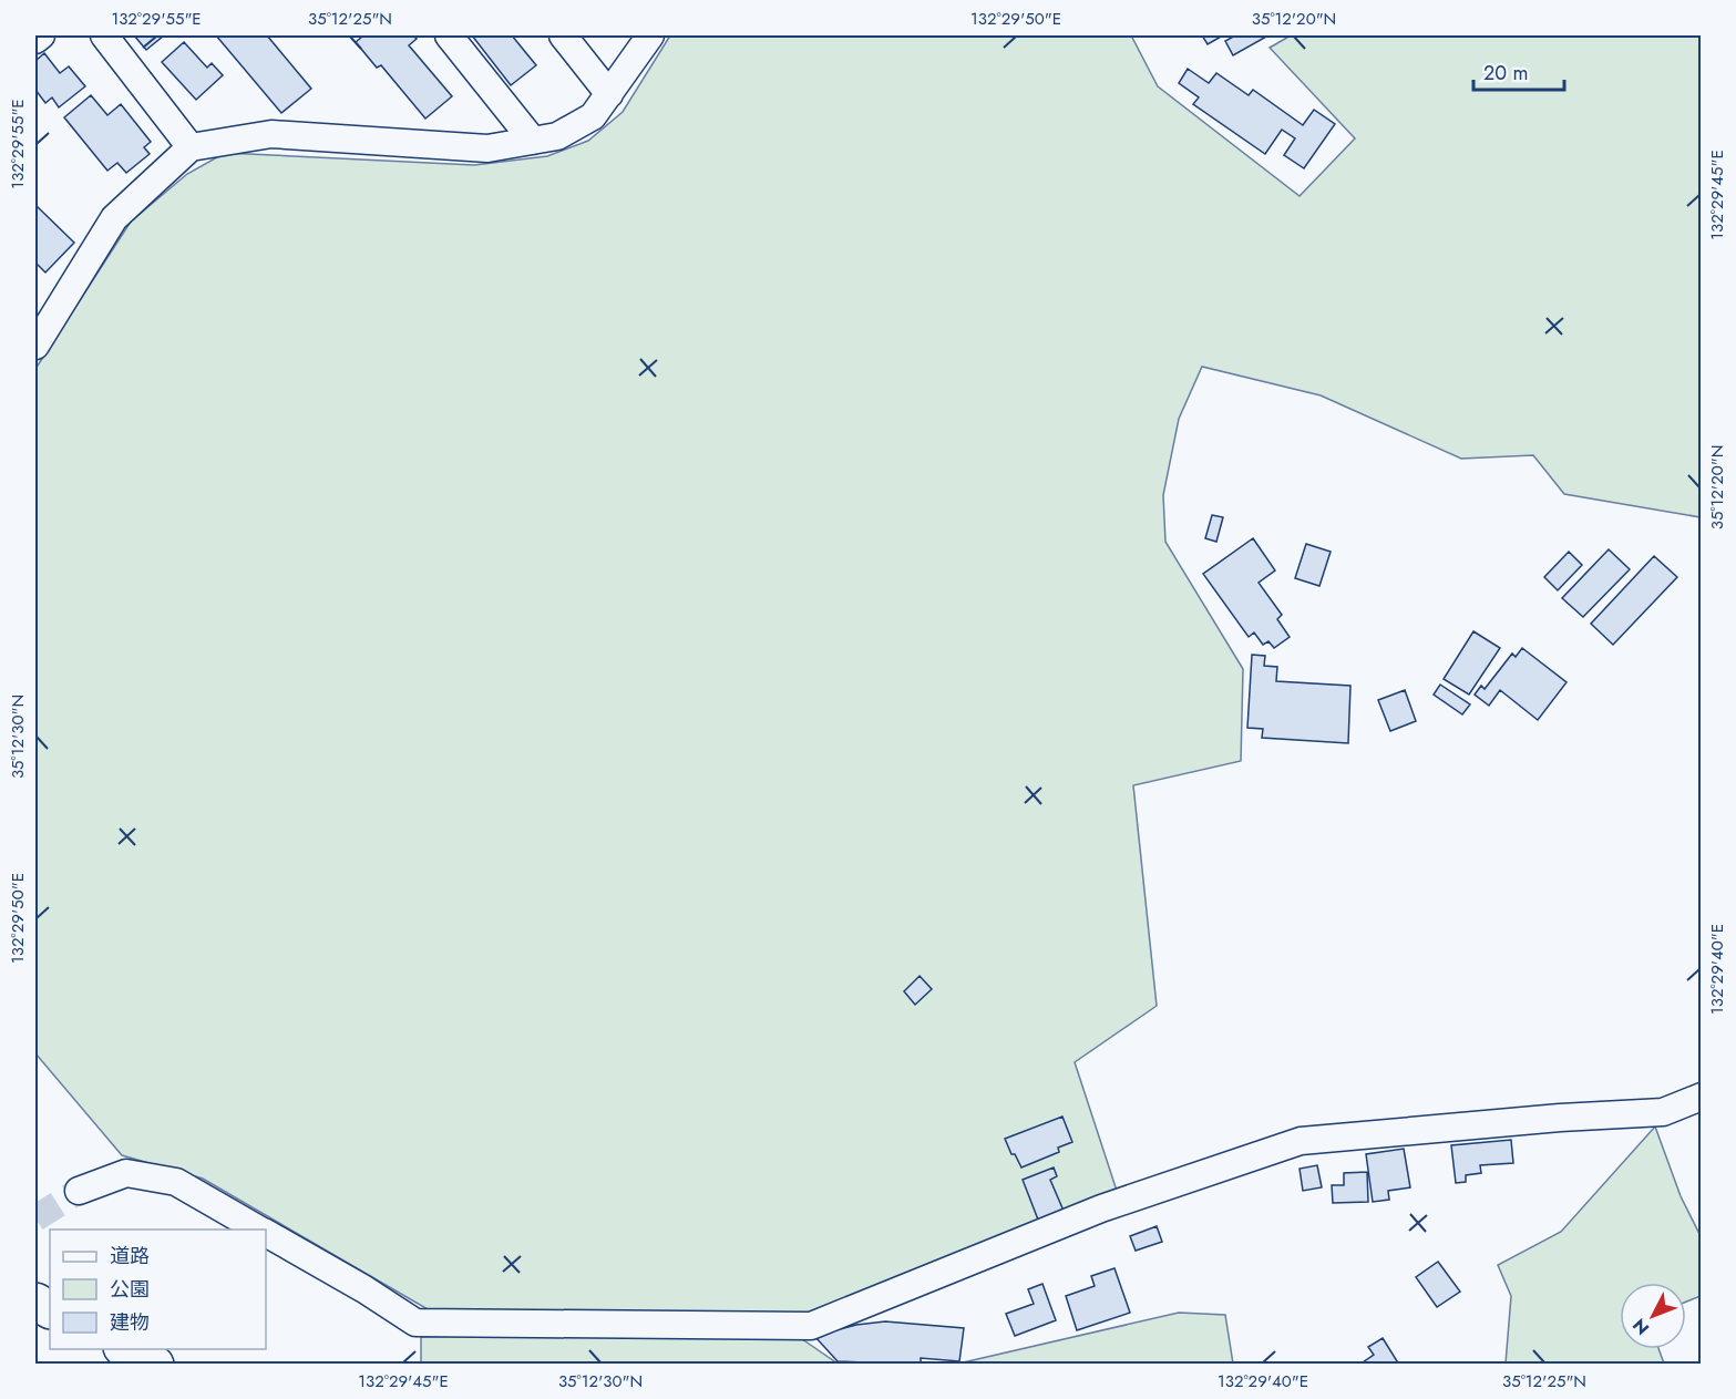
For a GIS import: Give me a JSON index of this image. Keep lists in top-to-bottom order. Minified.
{"legend":["道路","公園","建物"],"scale_bar":"20 m","north":"bottom left","coordinates":["132°29'55\"E","35°12'25\"N","132°29'50\"E","35°12'20\"N","132°29'45\"E","35°12'30\"N","132°29'40\"E"]}
